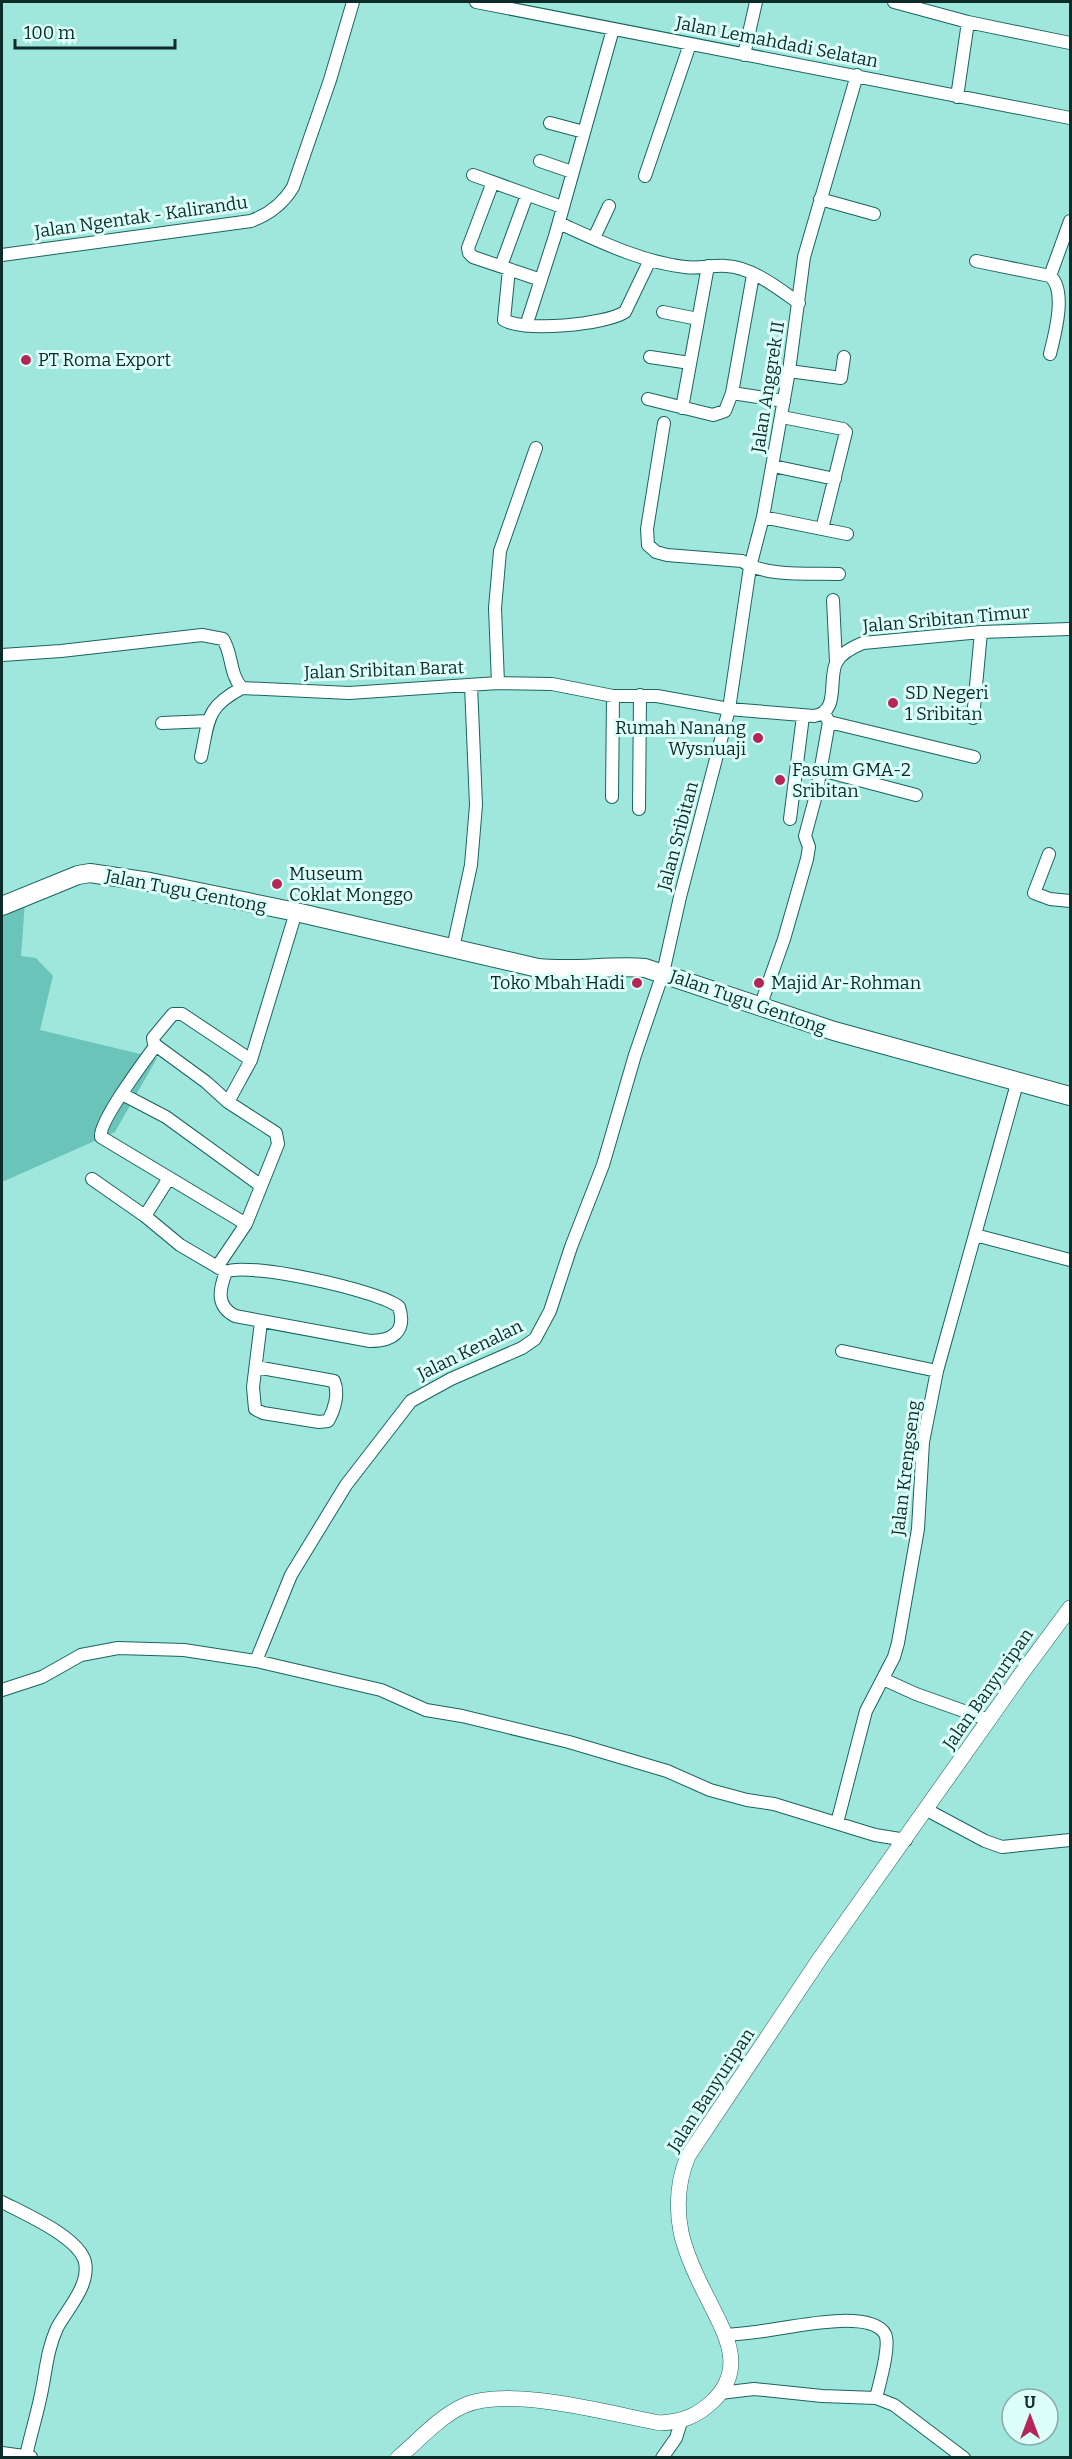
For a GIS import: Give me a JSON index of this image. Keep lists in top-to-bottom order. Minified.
{"streets":{"main road":["Jalan Tugu Gentong"],"street":["Jalan Lemahdadi Selatan","Jalan Ngentak - Kalirandu","Jalan Anggrek II","Jalan Sribitan Timur","Jalan Sribitan Barat","Jalan Sribitan","Jalan Kenalan","Jalan Krengseng","Jalan Banyuripan"]},"crossings":[["Jalan Lemahdadi Selatan","Jalan Anggrek II"],["Jalan Anggrek II","Jalan Sribitan Barat"],["Jalan Anggrek II","Jalan Sribitan"],["Jalan Sribitan Barat","Jalan Sribitan"],["Jalan Sribitan","Jalan Tugu Gentong"],["Jalan Sribitan","Jalan Kenalan"],["Jalan Tugu Gentong","Jalan Kenalan"],["Jalan Tugu Gentong","Jalan Krengseng"]],"places":["PT Roma Export","SD Negeri 1 Sribitan","Rumah Nanang Wysnuaji","Fasum GMA-2 Sribitan","Museum Coklat Monggo","Toko Mbah Hadi","Majid Ar-Rohman"],"scale_bar":"100 m","north":"top"}
